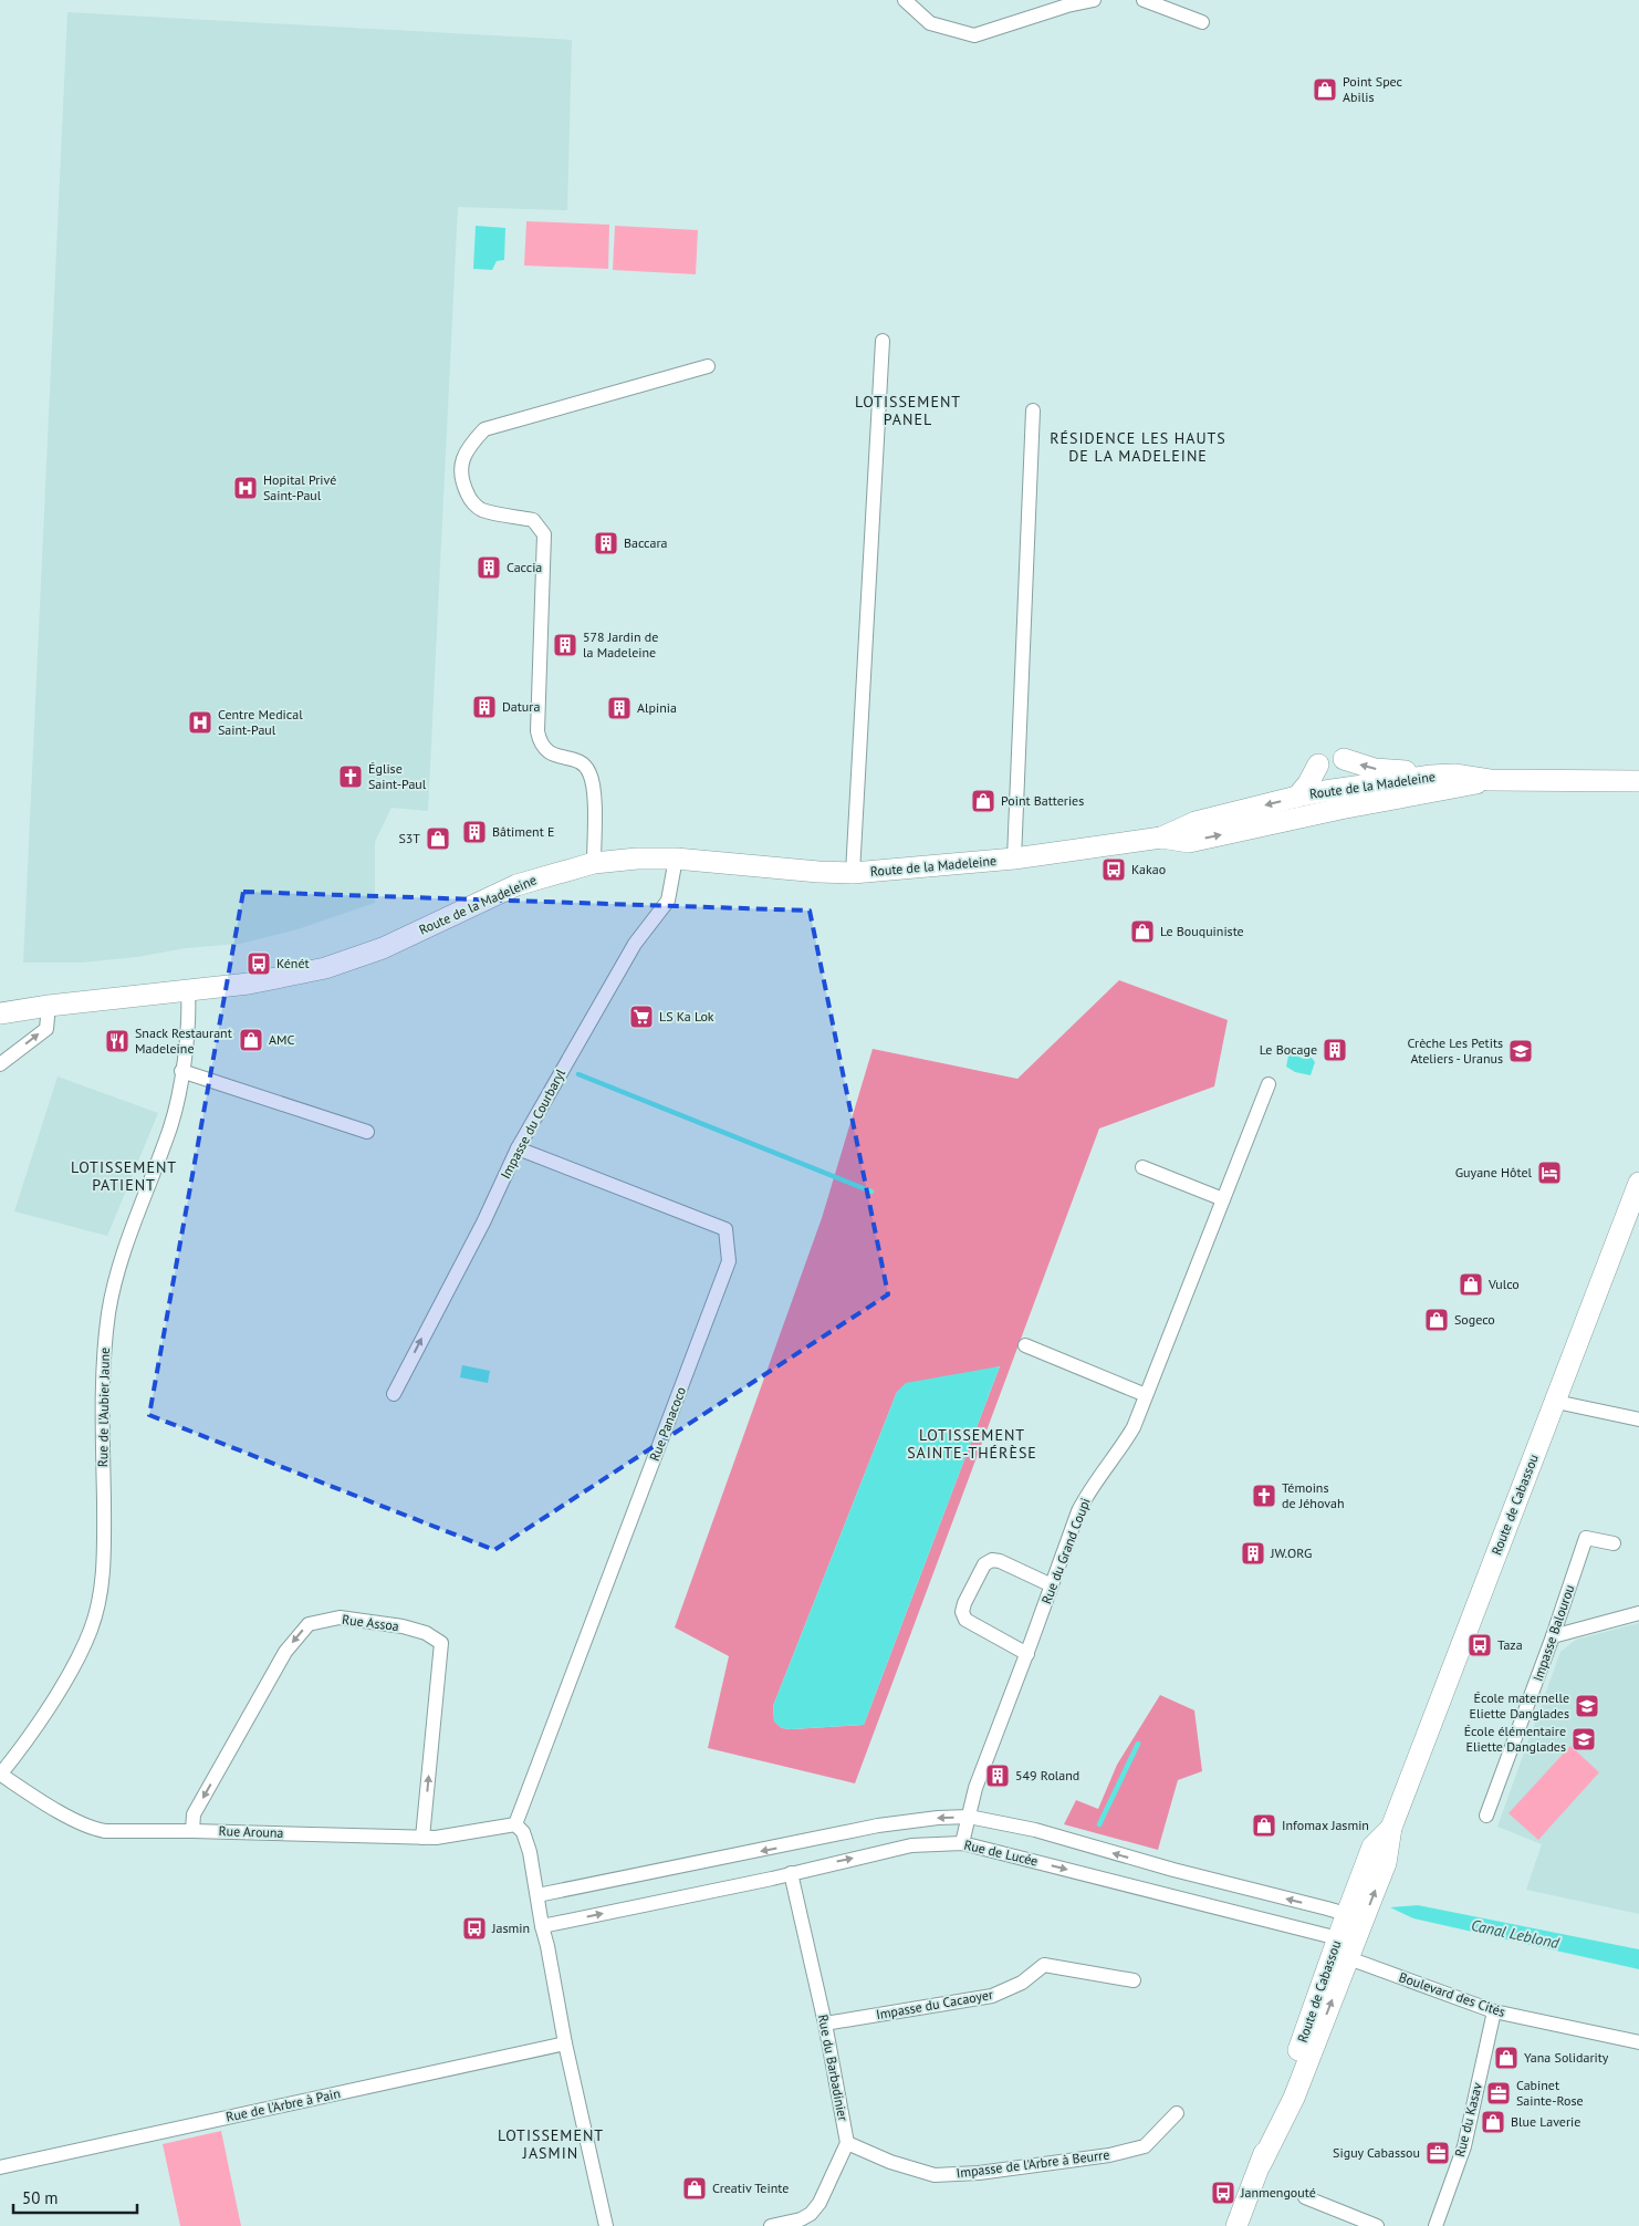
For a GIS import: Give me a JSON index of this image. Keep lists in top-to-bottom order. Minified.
{"streets":{"main road":["Route de la Madeleine","Route de Cabassou"],"street":["Impasse du Courbaryl","Rue de l'Aubier Jaune","Rue Panacoco","Rue du Grand Coupi","Rue Assoa","Impasse Balourou","Rue Arouna","Rue de Lucée","Boulevard des Cités","Impasse du Cacaoyer","Rue du Barbadinier","Rue de l'Arbre à Pain","Rue du Kasav","Impasse de l'Arbre à Beurre"]},"crossings":[["Route de la Madeleine","Impasse du Courbaryl"],["Route de la Madeleine","Rue de l'Aubier Jaune"],["Impasse du Courbaryl","Rue Panacoco"],["Rue de l'Aubier Jaune","Rue Arouna"],["Rue Panacoco","Rue Arouna"],["Route de Cabassou","Rue de Lucée"],["Route de Cabassou","Boulevard des Cités"],["Rue du Grand Coupi","Rue de Lucée"],["Rue Assoa","Rue Arouna"],["Rue de Lucée","Boulevard des Cités"],["Rue de Lucée","Rue du Barbadinier"],["Boulevard des Cités","Rue du Kasav"],["Impasse du Cacaoyer","Rue du Barbadinier"],["Rue du Barbadinier","Impasse de l'Arbre à Beurre"]],"one_way":["Impasse du Courbaryl"],"districts":["LOTISSEMENT PANEL","RÉSIDENCE LES HAUTS DE LA MADELEINE","LOTISSEMENT PATIENT","LOTISSEMENT SAINTE-THÉRÈSE","LOTISSEMENT JASMIN"],"water":["Canal Leblond"],"places":{"shop":["Point Spec Abilis","Point Batteries","S3T","Le Bouquiniste","AMC","Vulco","Sogeco","Infomax Jasmin","Yana Solidarity","Blue Laverie","Creativ Teinte"],"hospital":["Hopital Privé Saint-Paul","Centre Medical Saint-Paul"],"building":["Baccara","Caccia","578 Jardin de la Madeleine","Datura","Alpinia","Bâtiment E","Le Bocage","JW.ORG","549 Roland"],"church":["Église Saint-Paul","Témoins de Jéhovah"],"bus stop":["Kakao","Kénét","Taza","Jasmin","Janmengouté"],"supermarket":["LS Ka Lok"],"restaurant":["Snack Restaurant Madeleine"],"school or university":["Crèche Les Petits Ateliers - Uranus","École maternelle Eliette Danglades","École élémentaire Eliette Danglades"],"hotel":["Guyane Hôtel"],"office":["Cabinet Sainte-Rose","Siguy Cabassou"]},"scale_bar":"50 m"}
